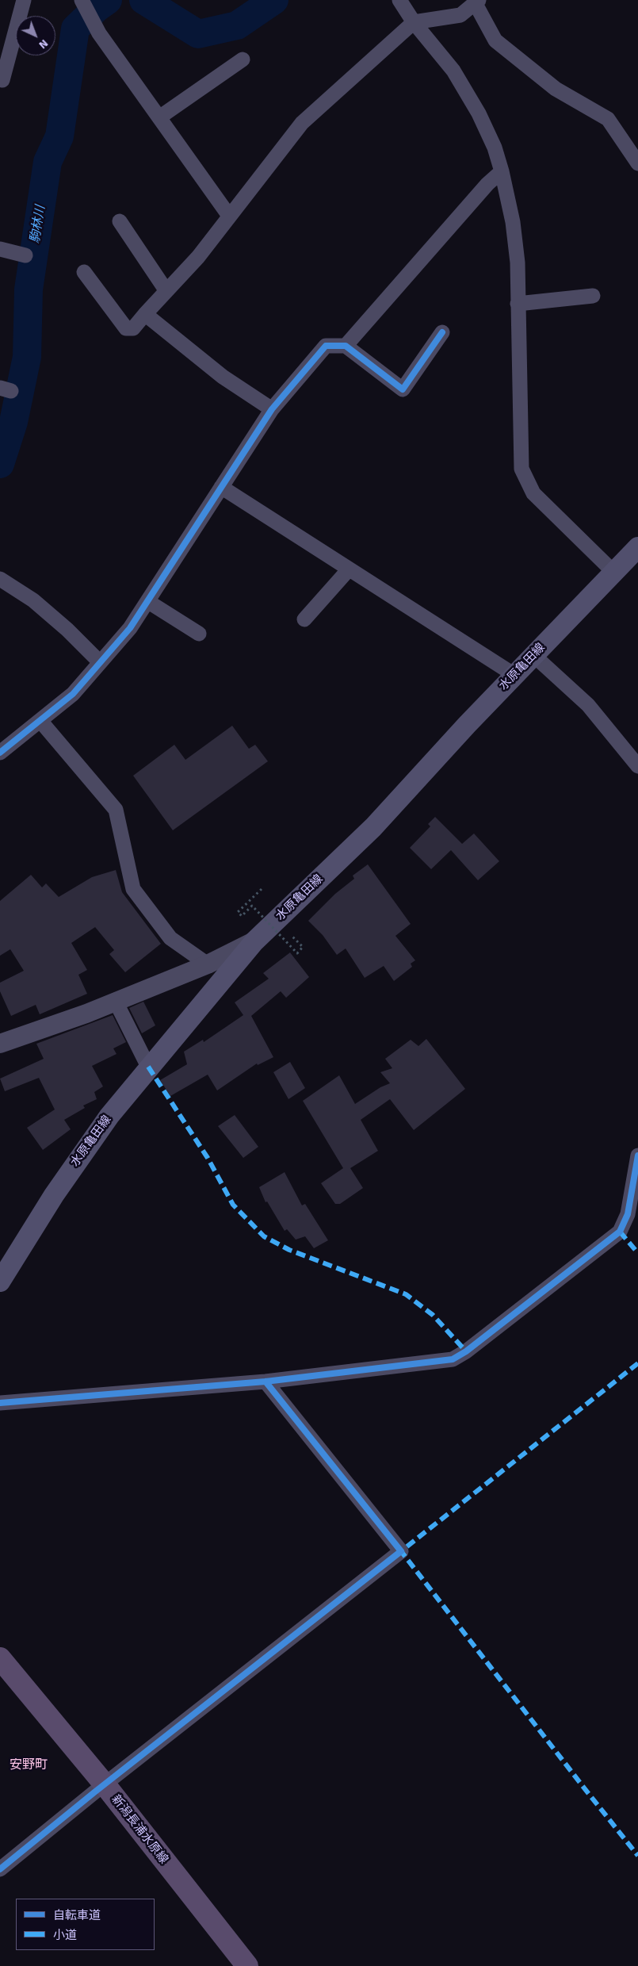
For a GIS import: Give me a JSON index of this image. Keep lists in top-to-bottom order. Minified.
{"streets":{"main road":["水原亀田線","新潟長浦水原線"]},"districts":["安野町"],"water":["駒林川"],"legend":["自転車道","小道"],"north":"bottom right"}
